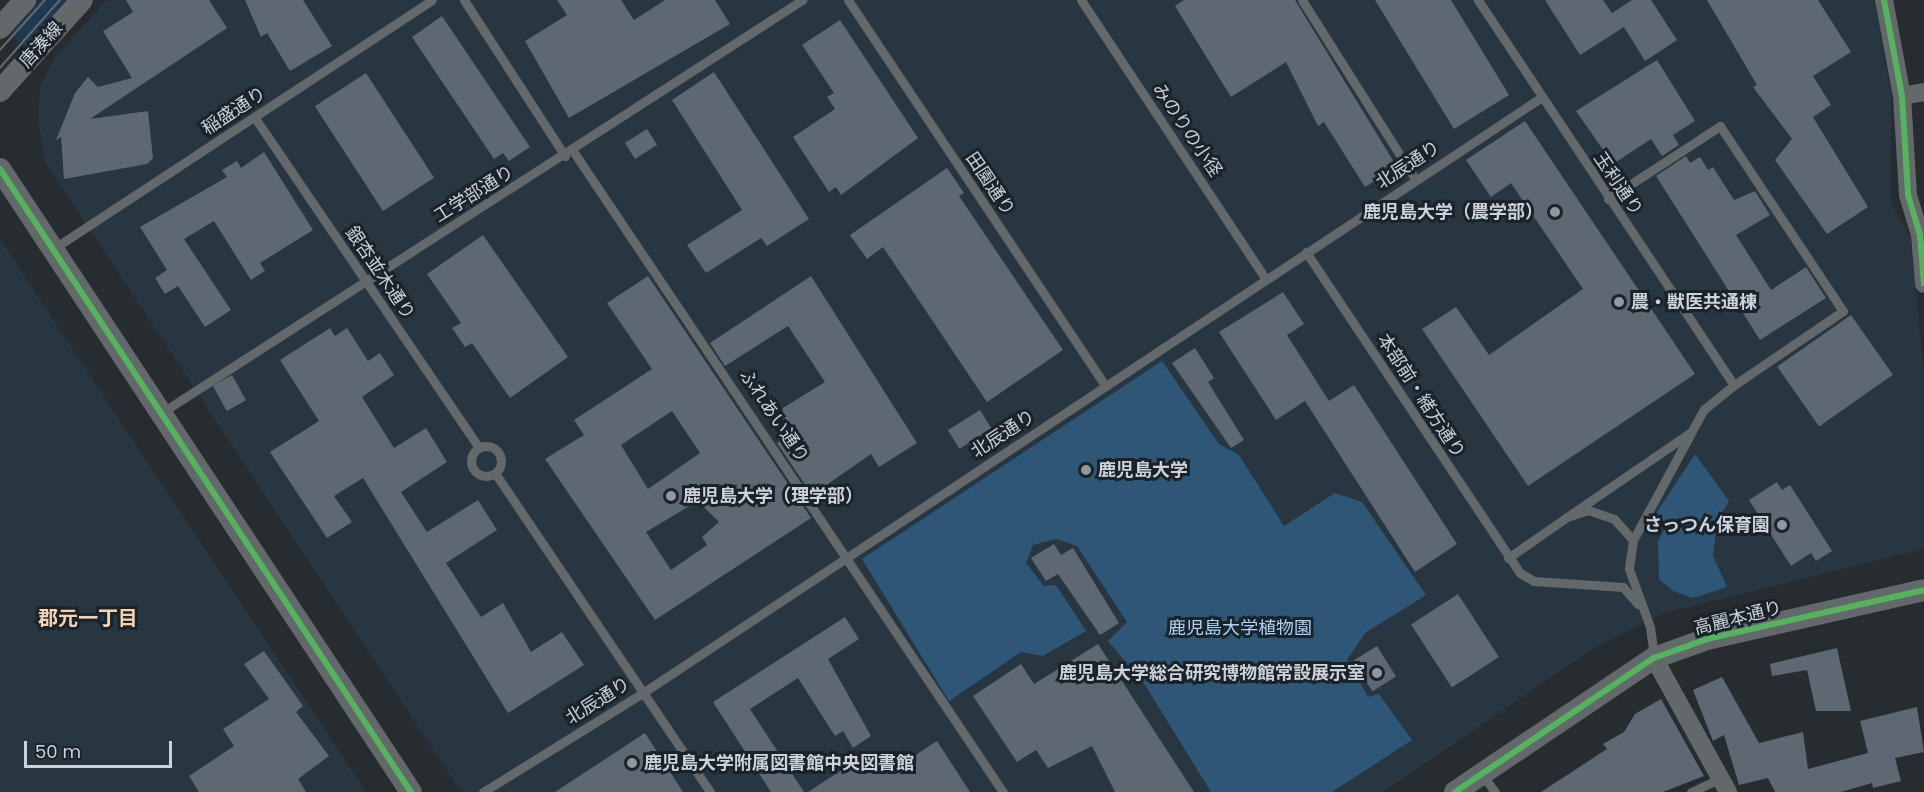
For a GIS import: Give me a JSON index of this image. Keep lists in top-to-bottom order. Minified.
{"streets":{"street":["唐湊線","高麗本通り"],"lane":["稲盛通り","みのりの小径","北辰通り","田園通り","玉利通り","工学部通り","銀杏並木通り","本部前・緒方通り","ふれあい通り"]},"crossings":[["稲盛通り","銀杏並木通り"],["みのりの小径","北辰通り"],["北辰通り","田園通り"],["北辰通り","玉利通り"],["北辰通り","本部前・緒方通り"],["北辰通り","ふれあい通り"],["工学部通り","銀杏並木通り"],["工学部通り","ふれあい通り"]],"districts":["郡元一丁目"],"parks":["鹿児島大学植物園"],"places":["鹿児島大学（農学部）","農・獣医共通棟","鹿児島大学","鹿児島大学（理学部）","さっつん保育園","鹿児島大学総合研究博物館常設展示室","鹿児島大学附属図書館中央図書館"],"scale_bar":"50 m"}
